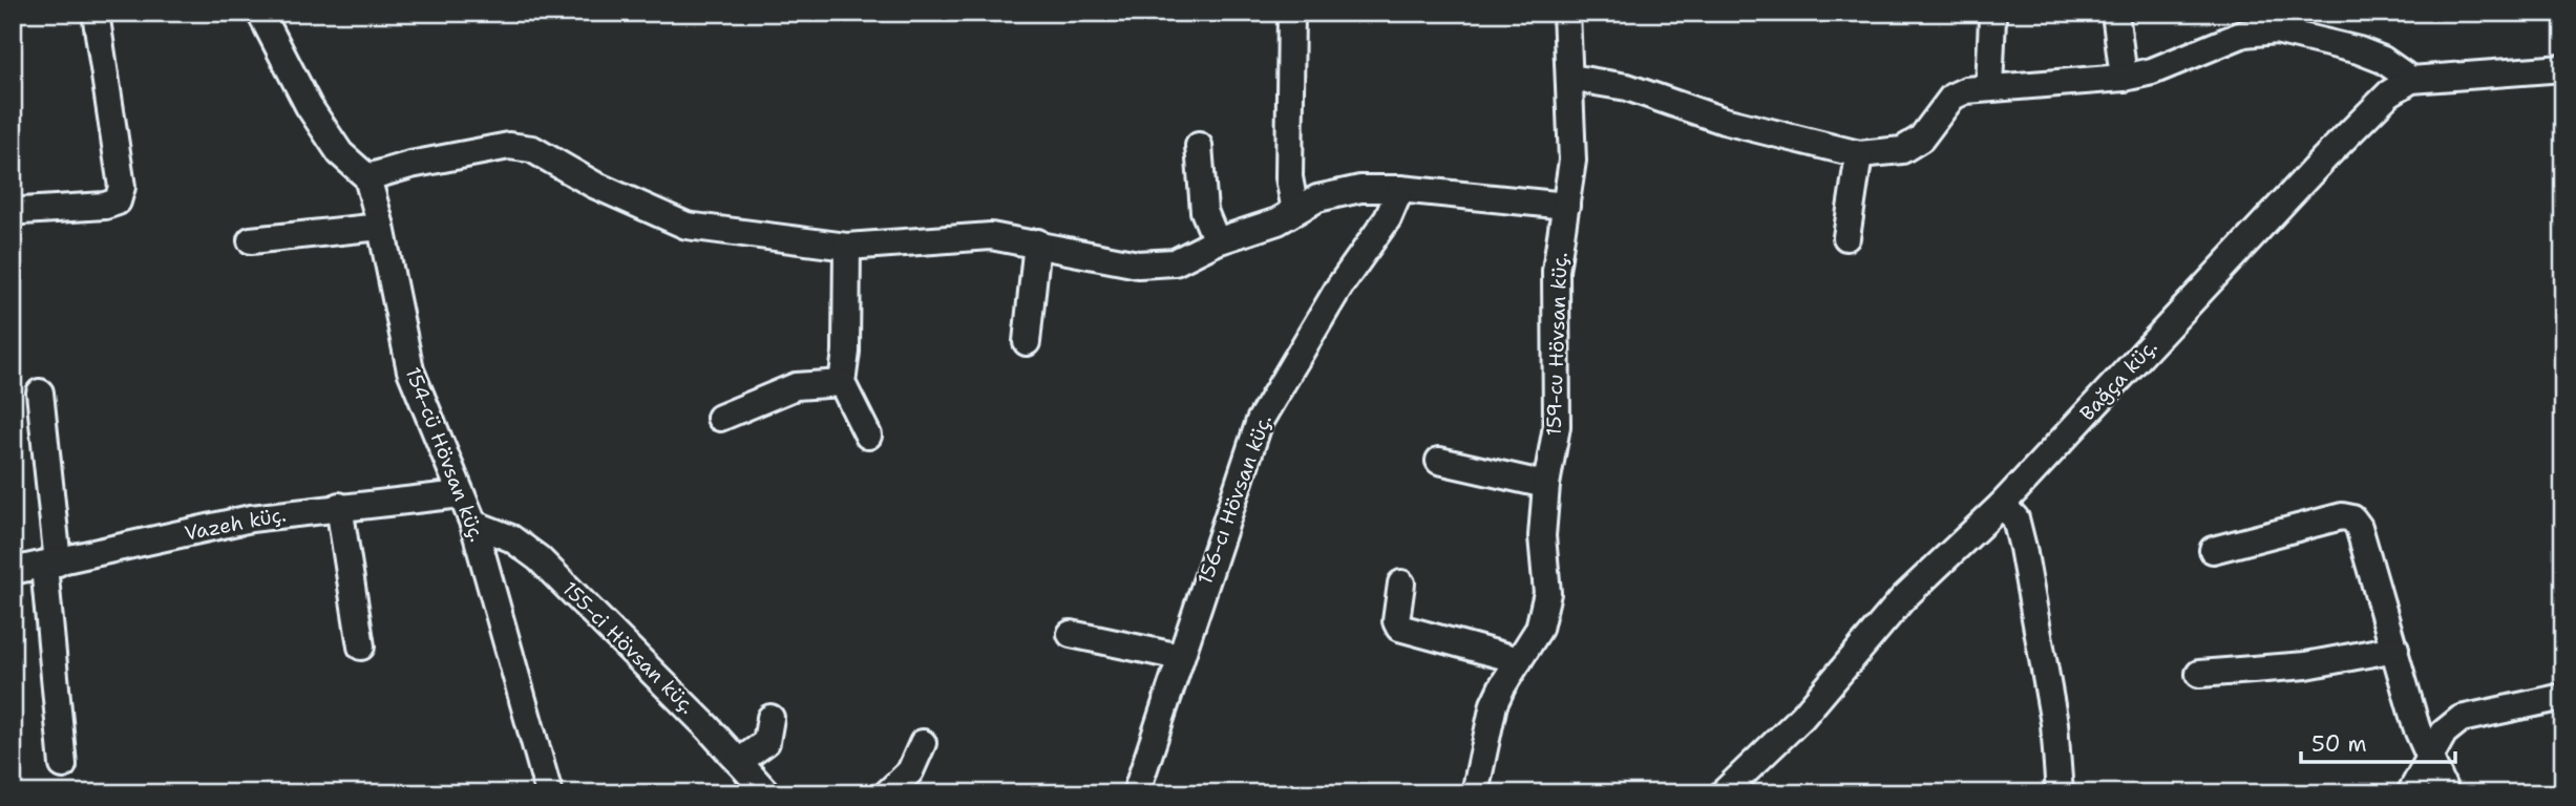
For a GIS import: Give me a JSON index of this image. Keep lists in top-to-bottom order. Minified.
{"streets":{"street":["159-cu Hövsan küç.","Bağça küç.","154-cü Hövsan küç.","156-cı Hövsan küç.","Vazeh küç.","155-ci Hövsan küç."]},"crossings":[["154-cü Hövsan küç.","Vazeh küç."],["154-cü Hövsan küç.","155-ci Hövsan küç."]],"scale_bar":"50 m"}
